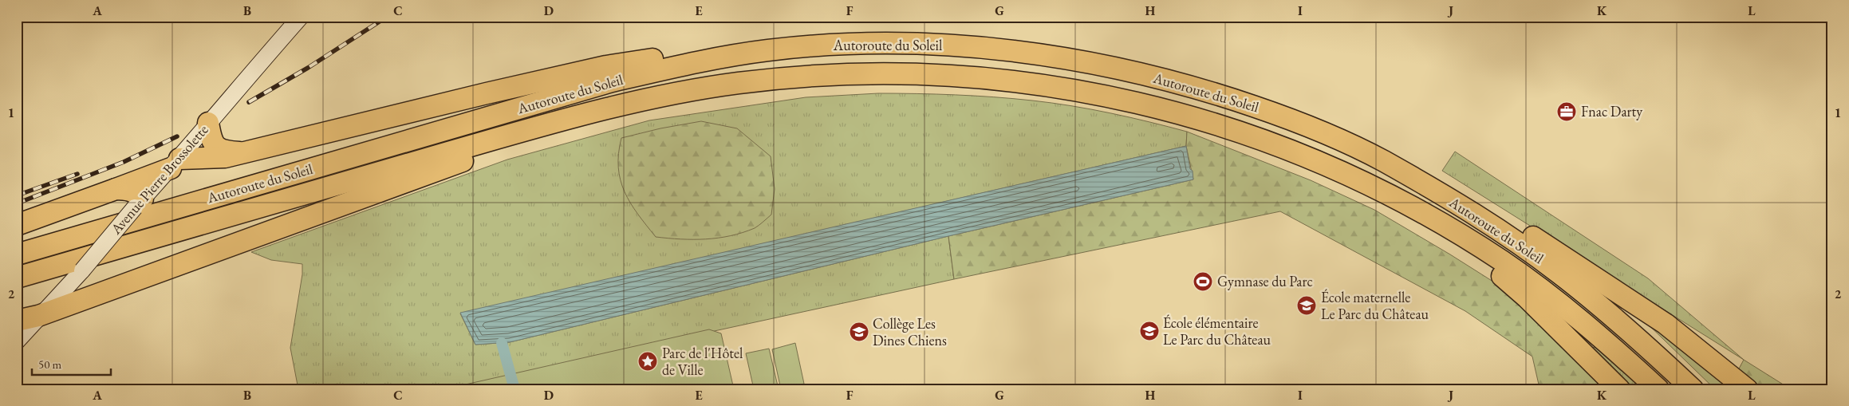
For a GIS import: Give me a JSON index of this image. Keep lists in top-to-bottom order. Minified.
{"streets":{"highway":["Autoroute du Soleil"],"main road":["Avenue Pierre Brossolette"]},"places":{"office":["Fnac Darty"],"sports":["Gymnase du Parc"],"school or university":["École maternelle Le Parc du Château","École élémentaire Le Parc du Château","Collège Les Dines Chiens"],"place":["Parc de l'Hôtel de Ville"]},"scale_bar":"50 m","grid":{"columns":["A","B","C","D","E","F","G","H","I","J","K","L"],"rows":["1","2"]}}
